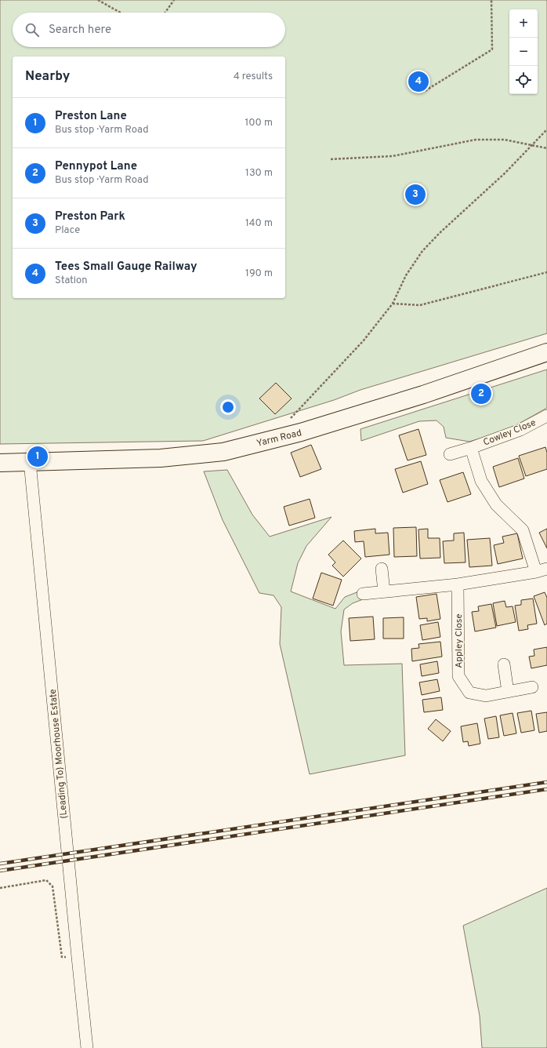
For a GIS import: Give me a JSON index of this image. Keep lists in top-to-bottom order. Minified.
{"streets":{"main road":["Yarm Road"],"street":["Cowley Close","Appley Close","(Leading To) Moorhouse Estate"]},"crossings":[["Yarm Road","(Leading To) Moorhouse Estate"]],"page":{"map_buttons":["+","−"],"search":"Search here","heading":["Nearby","4 results"],"pins":["4","3","2","1"],"list":[{"mark":"1","name":"Preston Lane","note":"Bus stop · Yarm Road","value":"100 m"},{"mark":"2","name":"Pennypot Lane","note":"Bus stop · Yarm Road","value":"130 m"},{"mark":"3","name":"Preston Park","note":"Place","value":"140 m"},{"mark":"4","name":"Tees Small Gauge Railway","note":"Station","value":"190 m"}]}}
